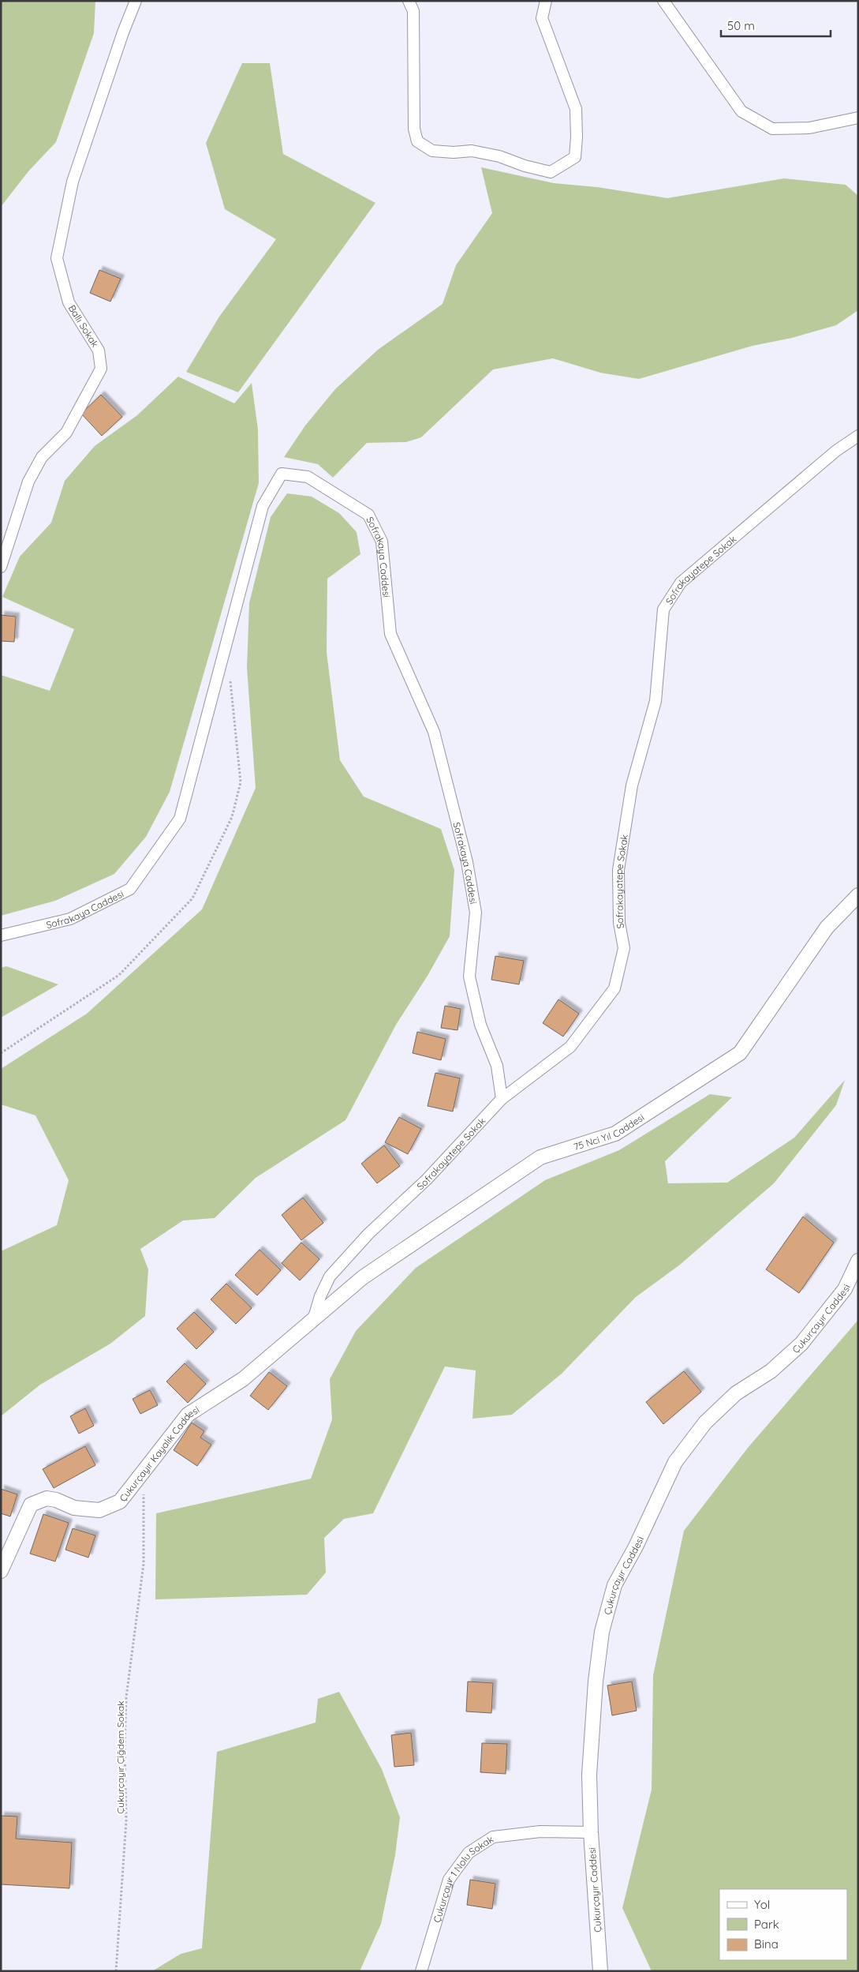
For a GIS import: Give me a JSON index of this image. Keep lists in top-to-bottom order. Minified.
{"streets":{"street":["Ballı Sokak","Sofrakaya Caddesi","Sofrakayatepe Sokak","75 Nci Yıl Caddesi","Çukurçayır Caddesi","Çukurçayır Kayalık Caddesi","Çukurçayır 1 Nolu Sokak"],"path":["Çukurçayır Çiğdem Sokak"]},"crossings":[["Sofrakaya Caddesi","Sofrakayatepe Sokak"],["Sofrakayatepe Sokak","75 Nci Yıl Caddesi"],["Sofrakayatepe Sokak","Çukurçayır Kayalık Caddesi"],["75 Nci Yıl Caddesi","Çukurçayır Kayalık Caddesi"],["Çukurçayır Caddesi","Çukurçayır 1 Nolu Sokak"],["Çukurçayır Kayalık Caddesi","Çukurçayır Çiğdem Sokak"]],"legend":["Yol","Park","Bina"],"scale_bar":"50 m"}
